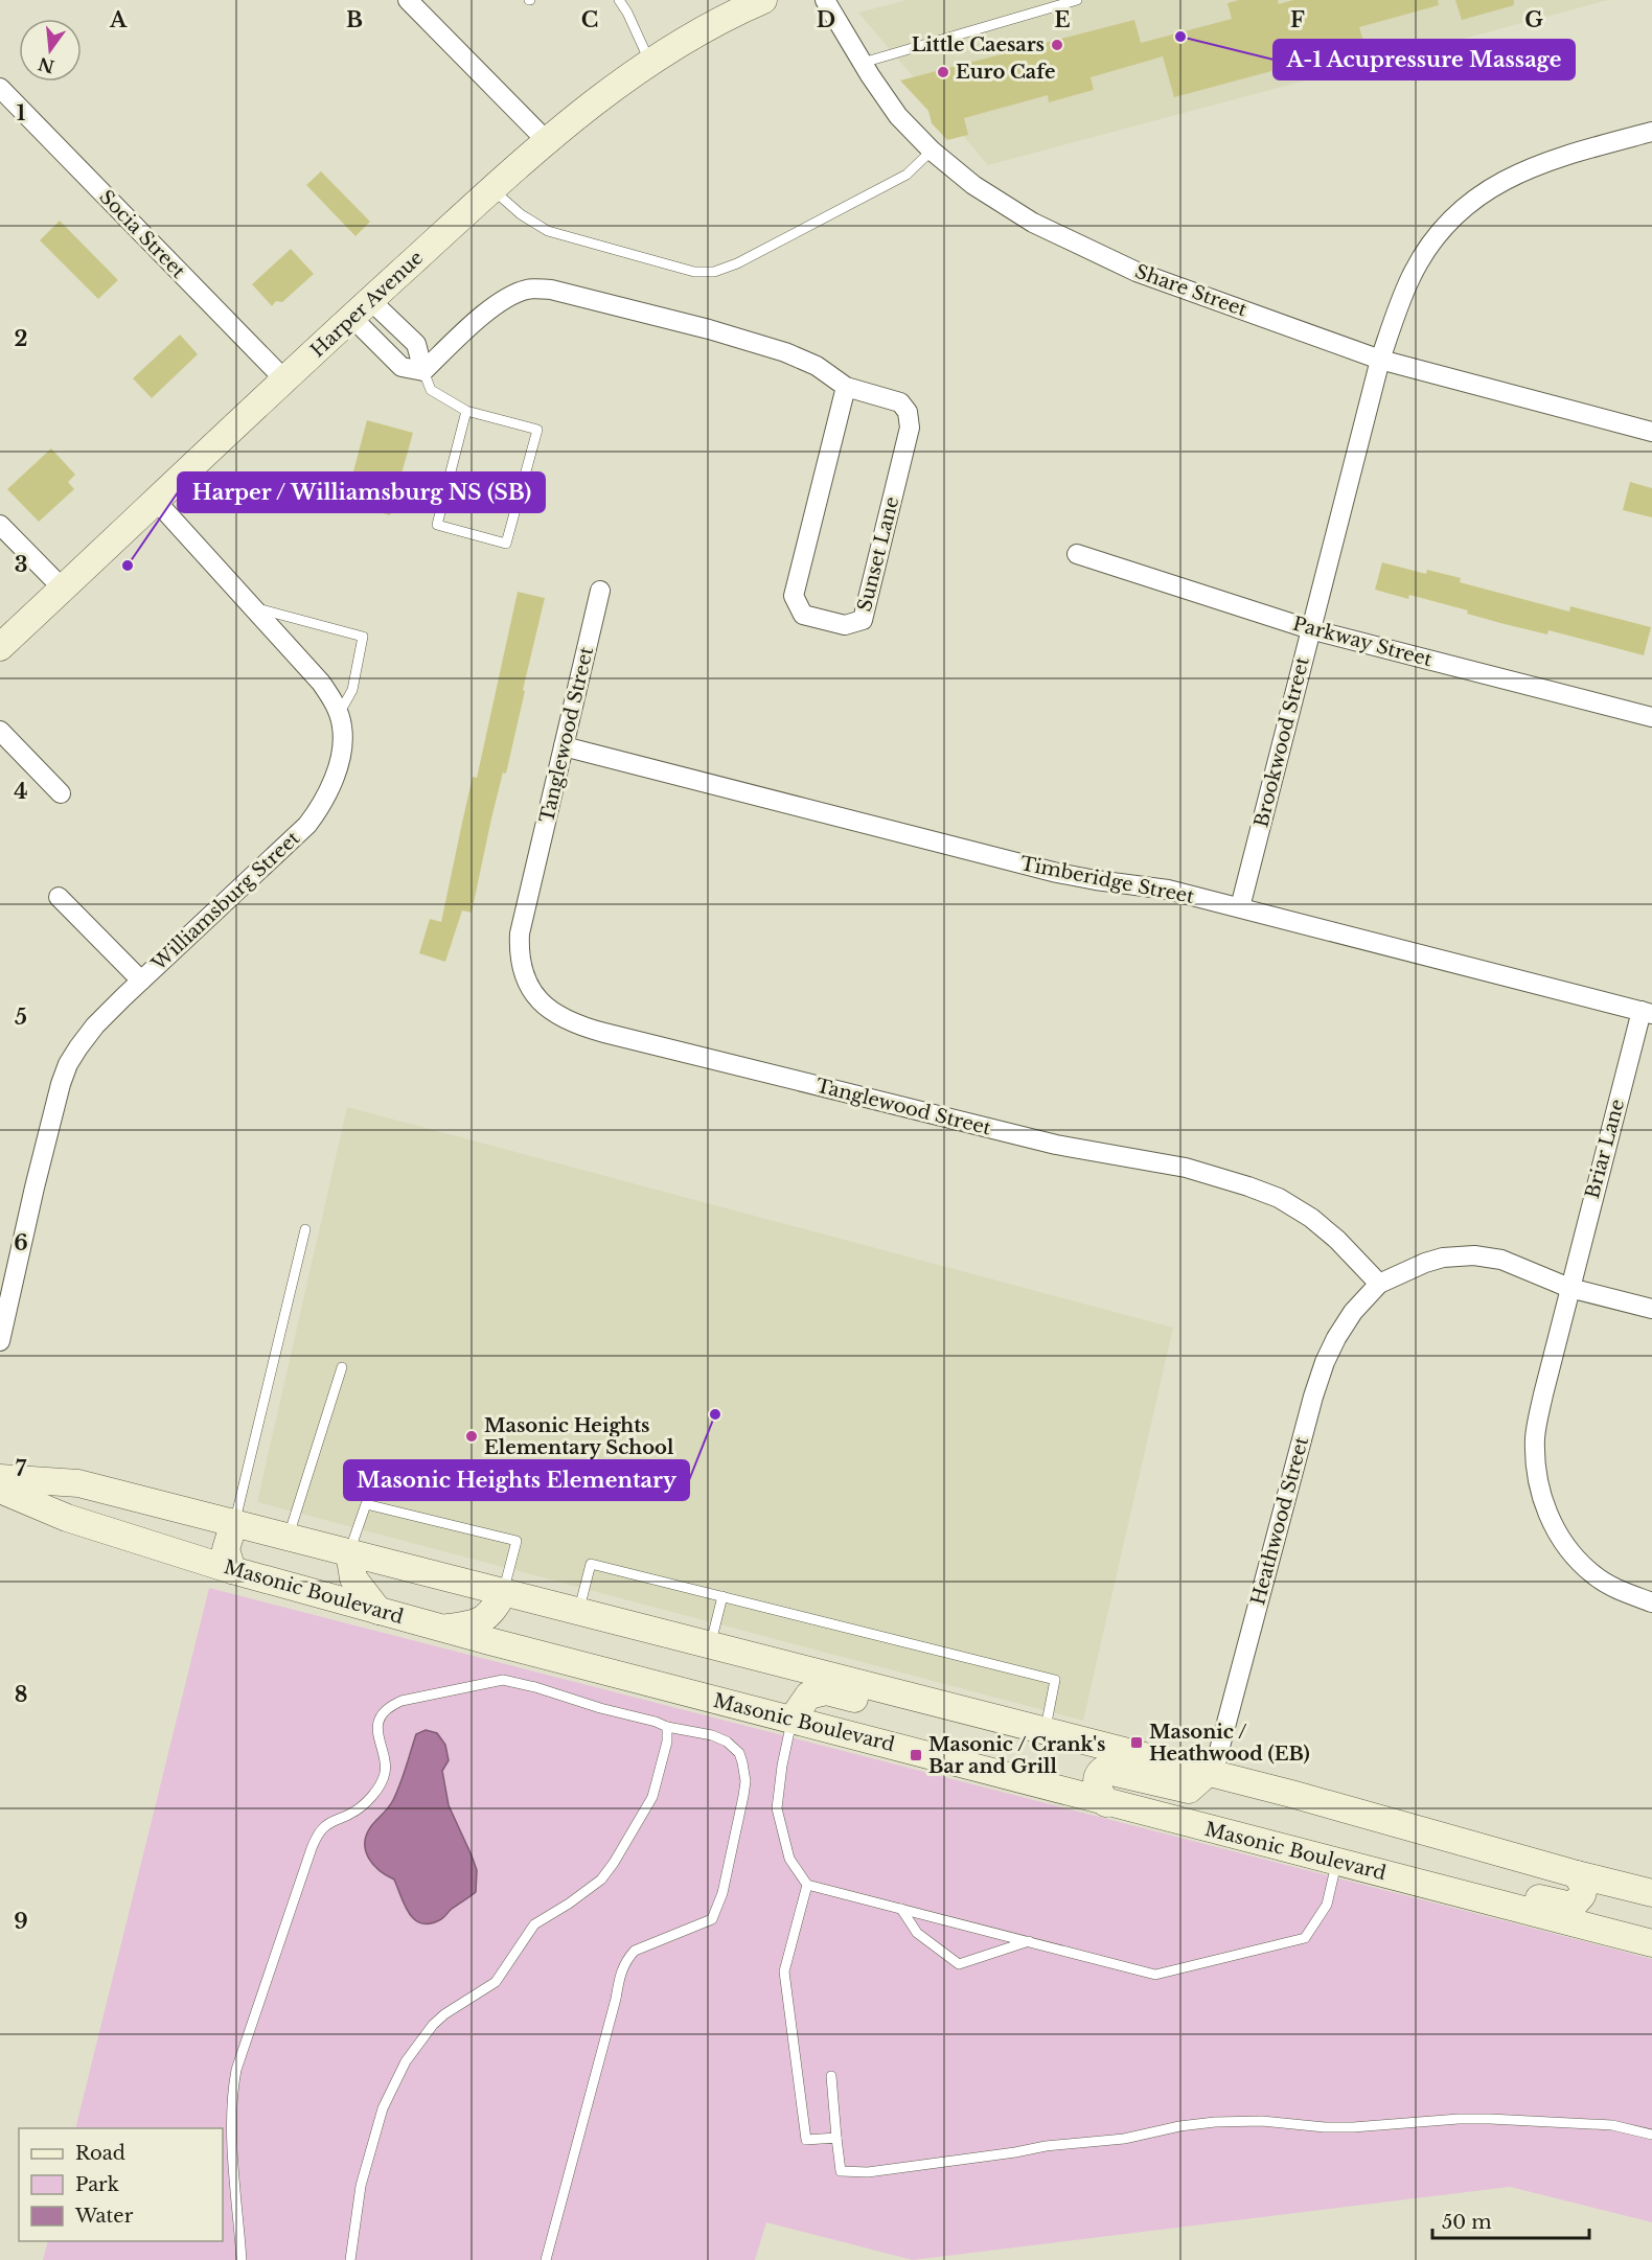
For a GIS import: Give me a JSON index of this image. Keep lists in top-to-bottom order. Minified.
{"streets":{"main road":["Harper Avenue","Masonic Boulevard"],"street":["Socia Street","Share Street","Sunset Lane","Parkway Street","Tanglewood Street","Brookwood Street","Timberidge Street","Williamsburg Street","Briar Lane","Heathwood Street"]},"crossings":[["Socia Street","Harper Avenue"],["Share Street","Brookwood Street"],["Harper Avenue","Williamsburg Street"],["Parkway Street","Brookwood Street"],["Tanglewood Street","Timberidge Street"],["Tanglewood Street","Heathwood Street"],["Brookwood Street","Timberidge Street"],["Timberidge Street","Briar Lane"]],"places":{"other":["A-1 Acupressure Massage","Little Caesars","Euro Cafe","Harper / Williamsburg NS (SB)","Masonic Heights Elementary","Masonic Heights Elementary School"],"transit":["Masonic / Heathwood (EB)","Masonic / Crank's Bar and Grill"]},"legend":["Road","Park","Water"],"scale_bar":"50 m","north":"bottom","grid":{"columns":["A","B","C","D","E","F","G"],"rows":["1","2","3","4","5","6","7","8","9"]}}
